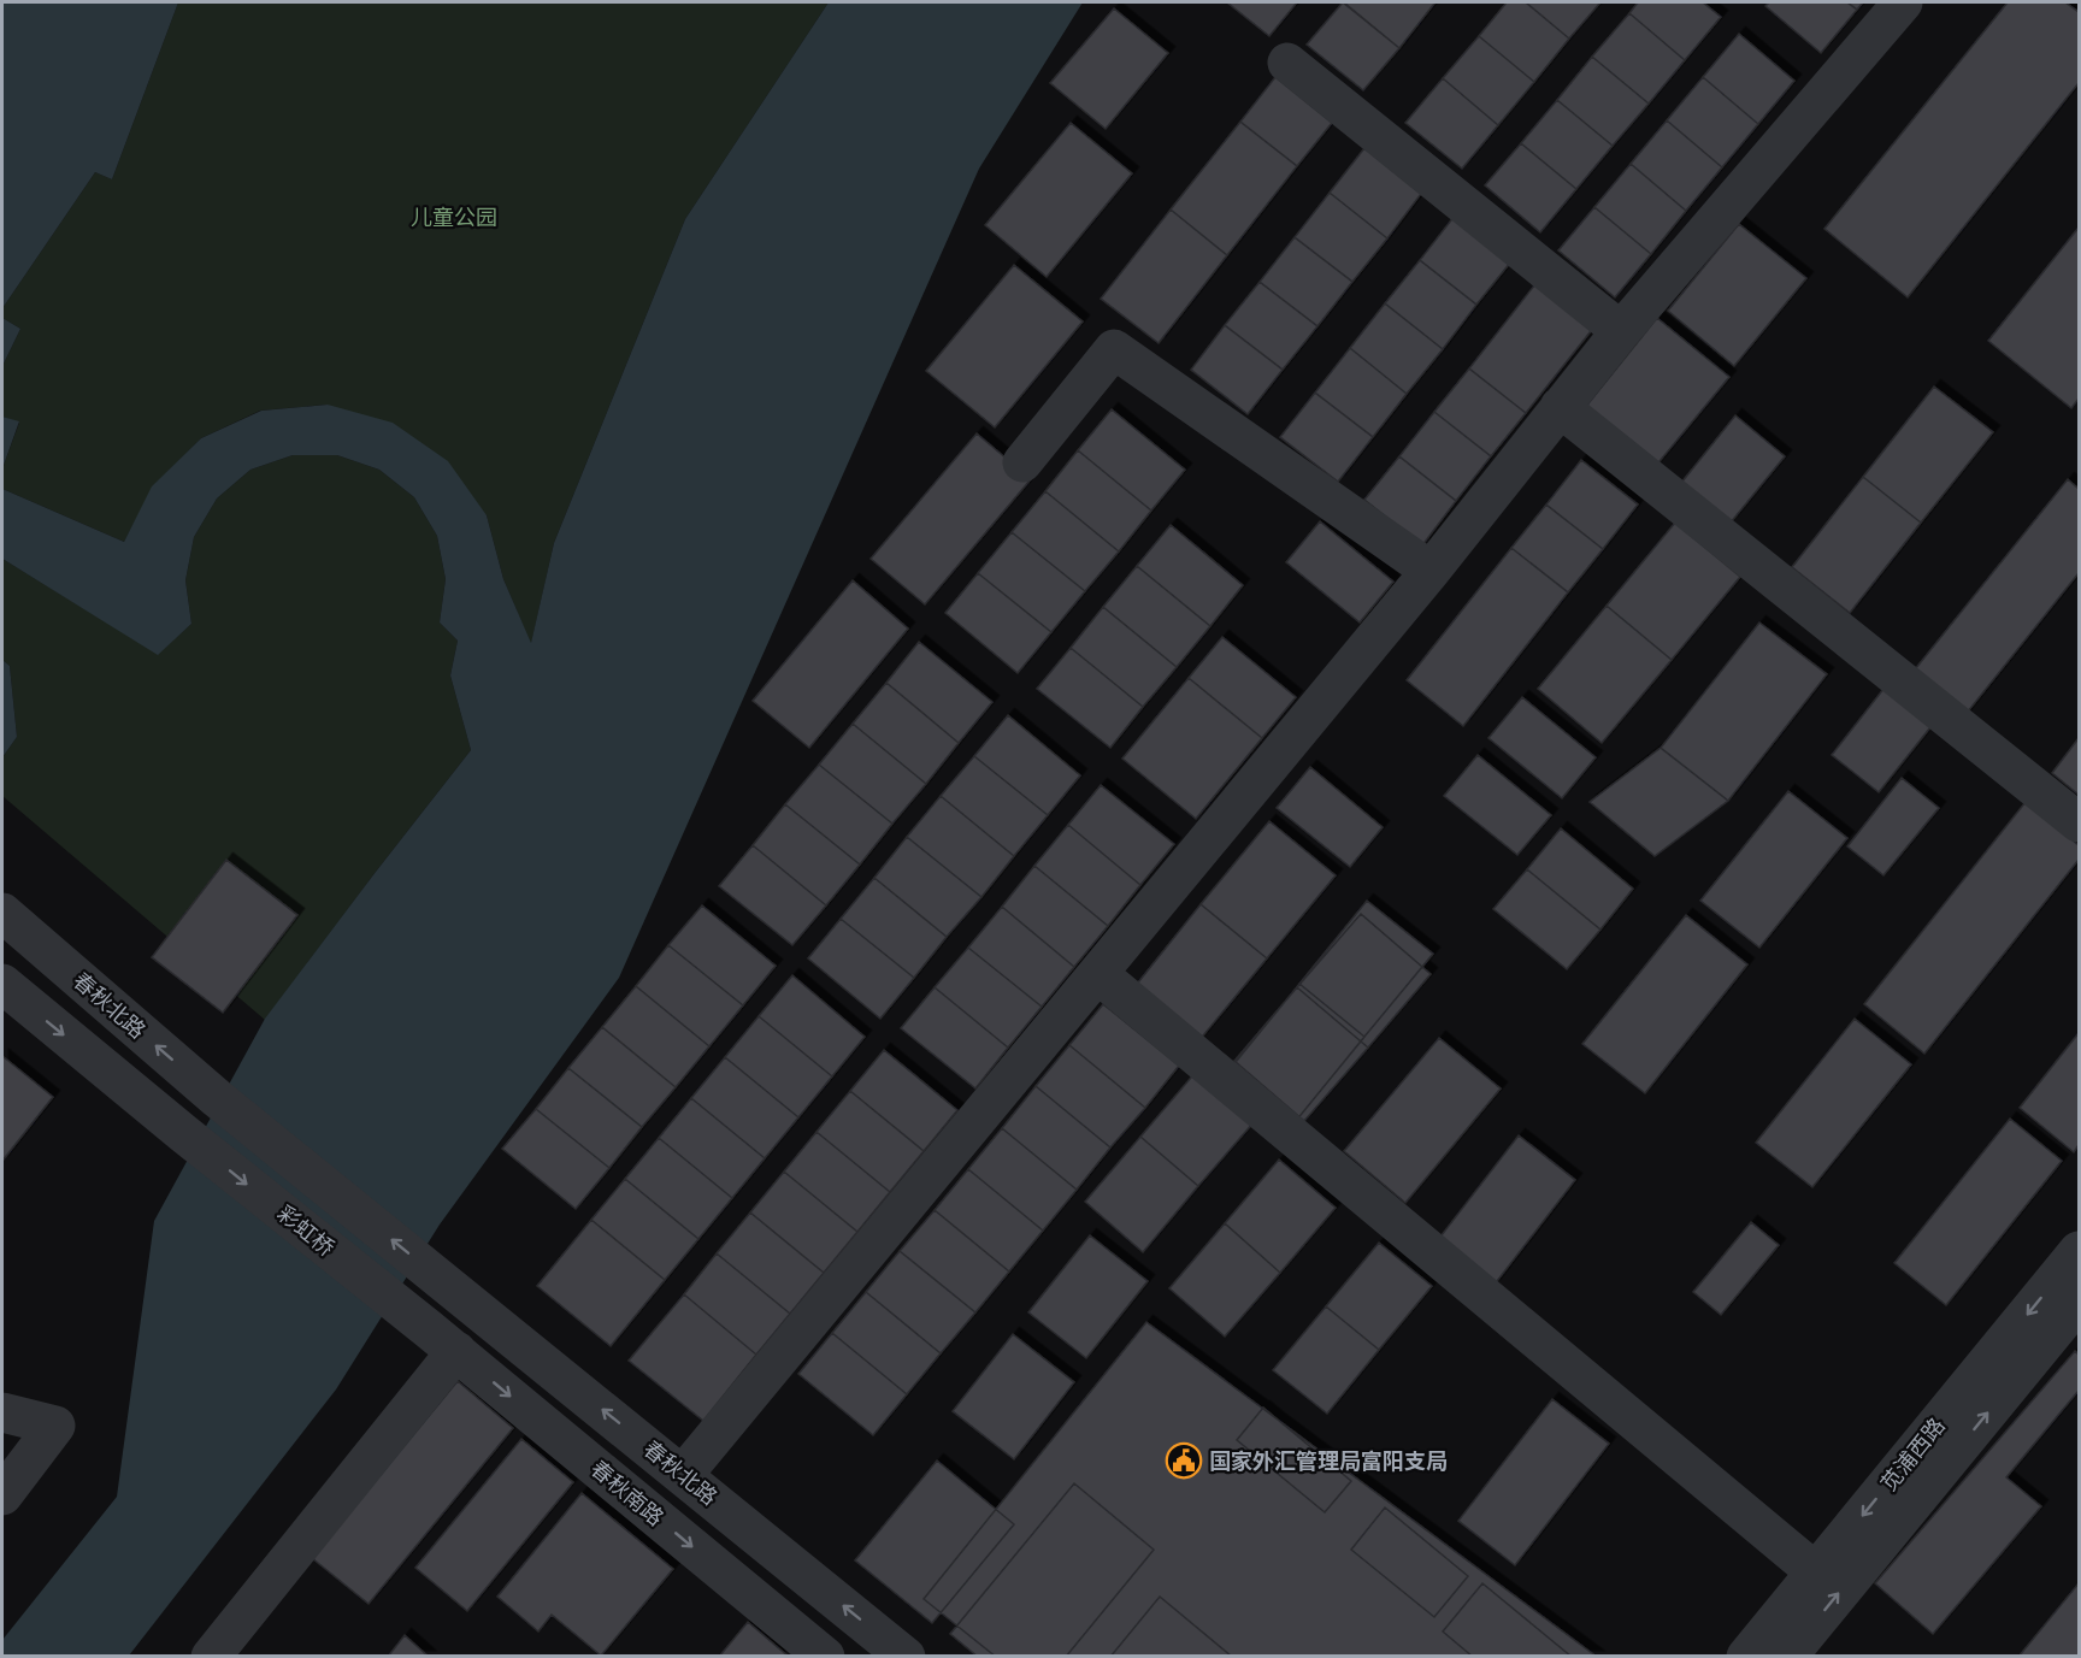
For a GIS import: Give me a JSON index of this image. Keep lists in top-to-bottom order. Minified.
{"streets":{"street":["春秋北路","彩虹桥","苋浦西路","春秋南路"]},"crossings":[["彩虹桥","春秋南路"]],"one_way":["春秋北路","彩虹桥","春秋南路"],"parks":["儿童公园"],"places":{"public building":["国家外汇管理局富阳支局"]}}
